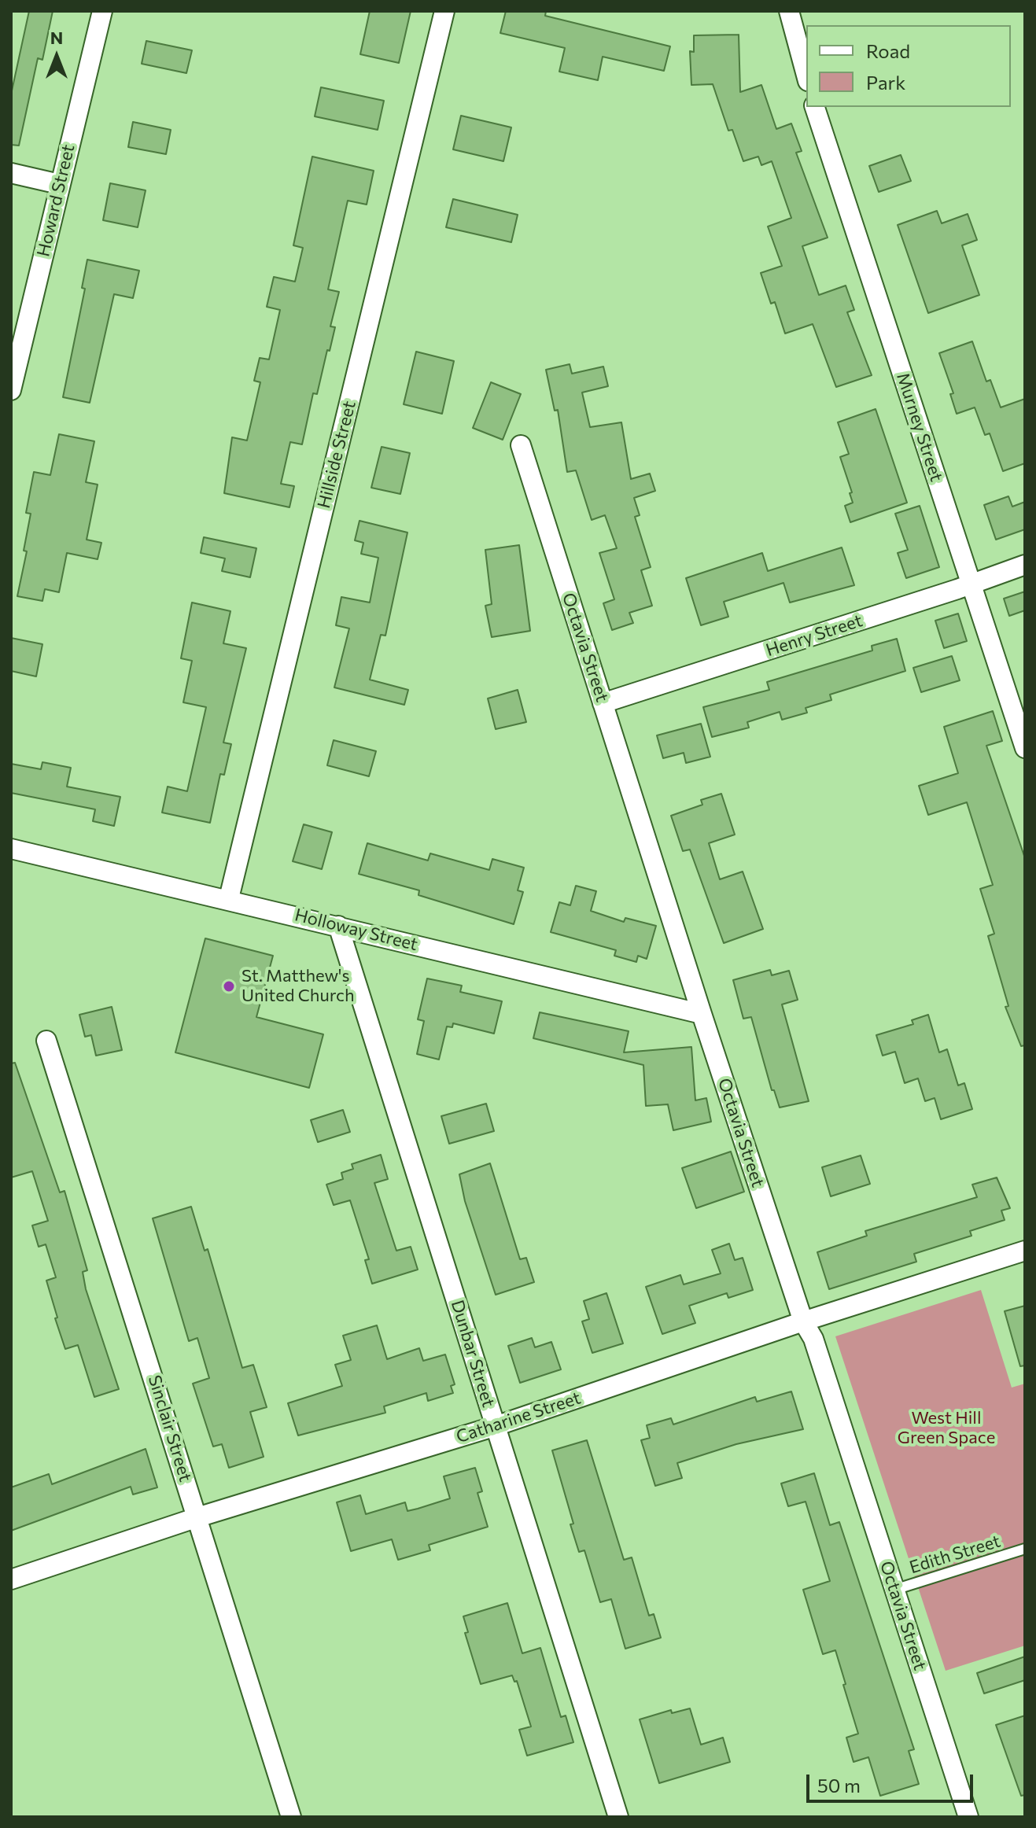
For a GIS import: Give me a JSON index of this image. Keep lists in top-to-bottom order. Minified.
{"streets":{"street":["Howard Street","Murney Street","Hillside Street","Henry Street","Octavia Street","Holloway Street","Dunbar Street","Catharine Street","Sinclair Street"],"lane":["Edith Street"]},"crossings":[["Murney Street","Henry Street"],["Hillside Street","Holloway Street"],["Henry Street","Octavia Street"],["Octavia Street","Holloway Street"],["Octavia Street","Catharine Street"],["Octavia Street","Edith Street"],["Holloway Street","Dunbar Street"],["Dunbar Street","Catharine Street"],["Catharine Street","Sinclair Street"]],"parks":["West Hill Green Space"],"places":["St. Matthew's United Church"],"legend":["Road","Park"],"scale_bar":"50 m","north":"top"}
